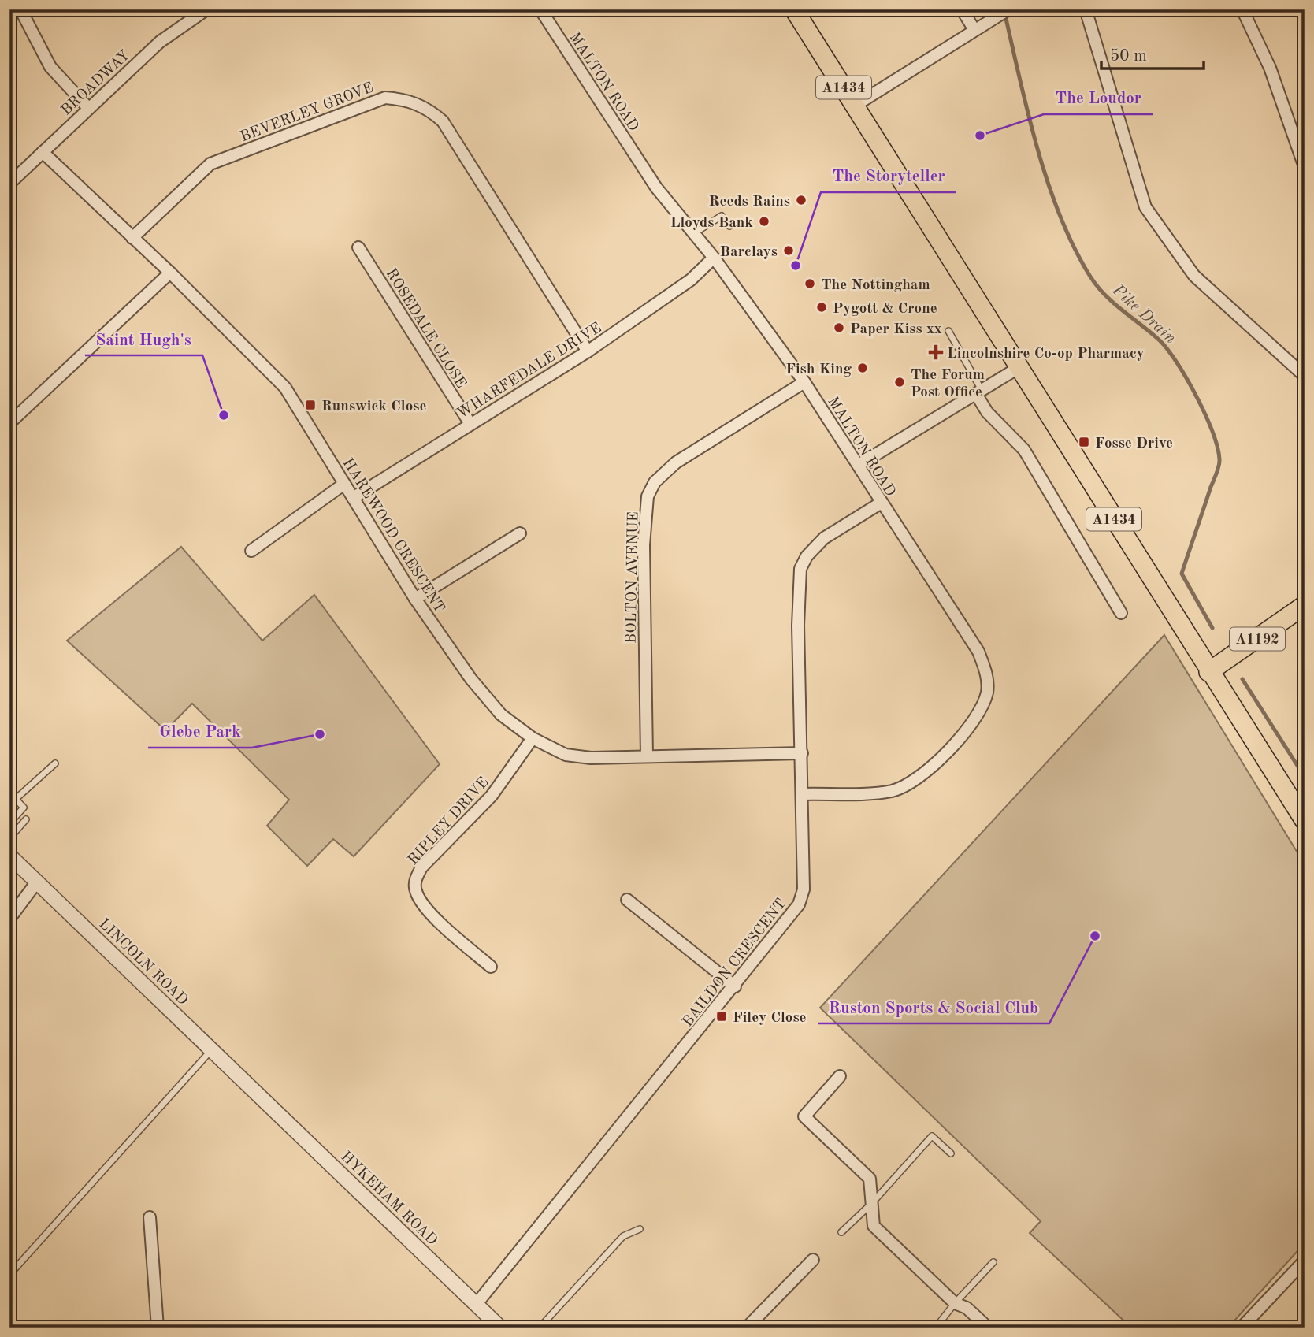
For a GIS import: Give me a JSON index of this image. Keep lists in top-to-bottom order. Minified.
{"streets":{"main road":["A1434","A1192"],"street":["MALTON ROAD","BROADWAY","BEVERLEY GROVE","ROSEDALE CLOSE","WHARFEDALE DRIVE","HAREWOOD CRESCENT","BOLTON AVENUE","RIPLEY DRIVE","LINCOLN ROAD","BAILDON CRESCENT","HYKEHAM ROAD"]},"crossings":[["MALTON ROAD","WHARFEDALE DRIVE"],["MALTON ROAD","BOLTON AVENUE"],["MALTON ROAD","BAILDON CRESCENT"],["BROADWAY","HAREWOOD CRESCENT"],["A1434","A1192"],["BEVERLEY GROVE","WHARFEDALE DRIVE"],["BEVERLEY GROVE","HAREWOOD CRESCENT"],["ROSEDALE CLOSE","WHARFEDALE DRIVE"],["WHARFEDALE DRIVE","HAREWOOD CRESCENT"],["HAREWOOD CRESCENT","BOLTON AVENUE"],["HAREWOOD CRESCENT","RIPLEY DRIVE"],["HAREWOOD CRESCENT","BAILDON CRESCENT"],["LINCOLN ROAD","HYKEHAM ROAD"],["BAILDON CRESCENT","HYKEHAM ROAD"]],"water":["Pike Drain"],"places":{"other":["The Loudor","Reeds Rains","Lloyds Bank","Barclays","The Storyteller","The Nottingham","Pygott & Crone","Paper Kiss xx","Fish King","The Forum Post Office","Saint Hugh's","Glebe Park","Ruston Sports & Social Club"],"health":["Lincolnshire Co-op Pharmacy"],"transit":["Runswick Close","Fosse Drive","Filey Close"]},"scale_bar":"50 m"}
